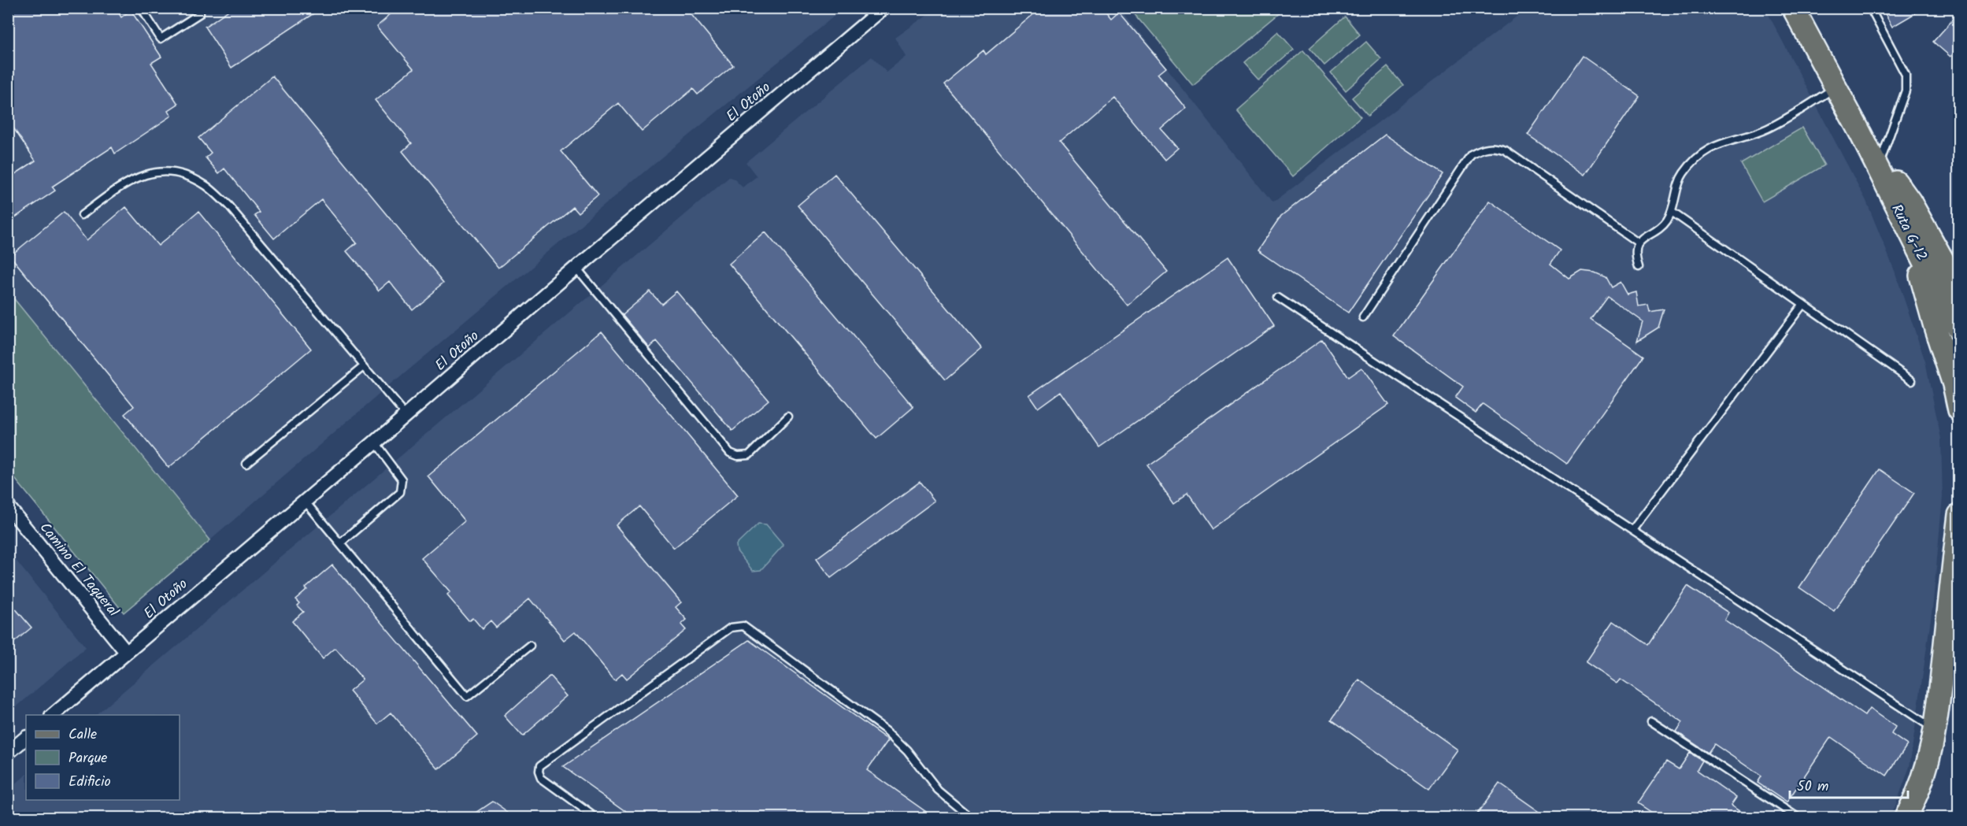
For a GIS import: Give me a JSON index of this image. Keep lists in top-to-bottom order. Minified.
{"streets":{"main road":["Ruta G-12"],"street":["El Otoño","Camino El Taqueral"]},"crossings":[["El Otoño","Camino El Taqueral"]],"legend":["Calle","Parque","Edificio"],"scale_bar":"50 m"}
